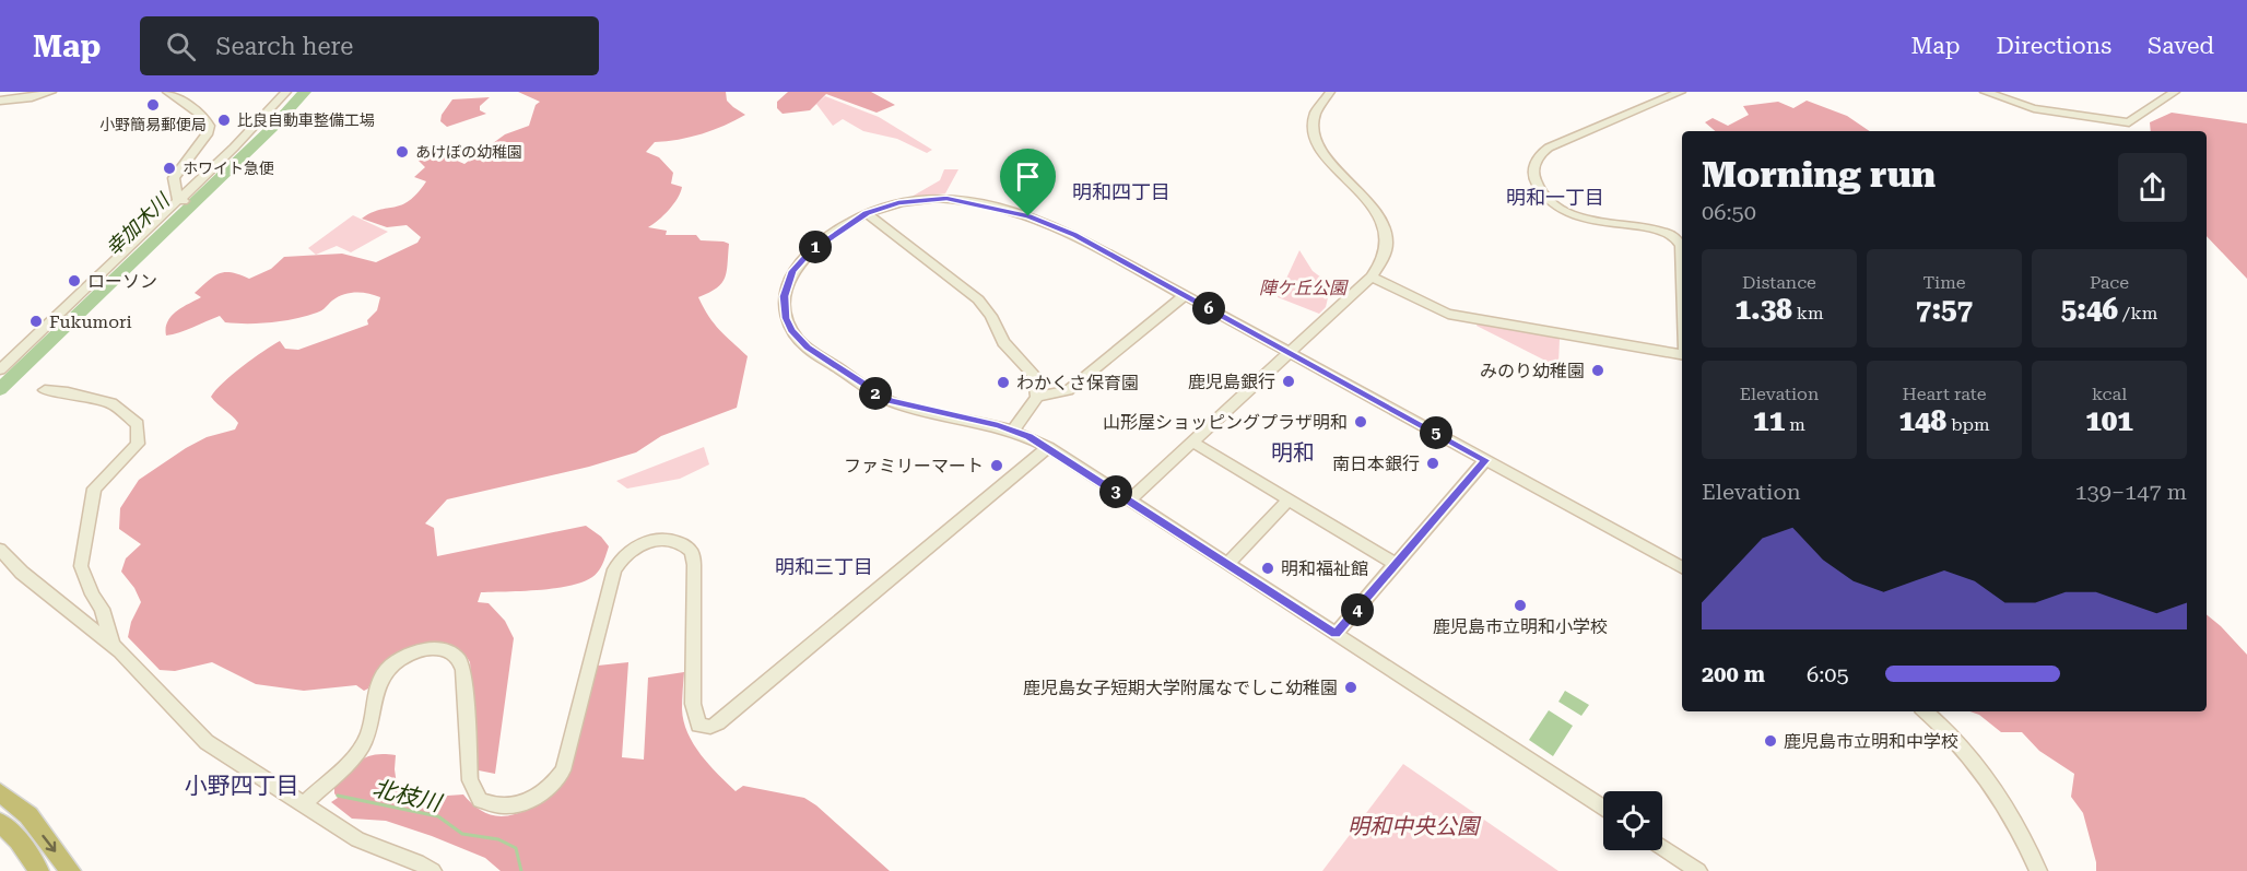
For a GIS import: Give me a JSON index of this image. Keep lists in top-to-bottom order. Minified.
{"districts":["明和四丁目","明和一丁目","明和","明和三丁目","小野四丁目"],"water":["幸加木川","北枝川"],"parks":["陣ケ丘公園","明和中央公園"],"places":["小野簡易郵便局","比良自動車整備工場","あけぼの幼稚園","ホワイト急便","ローソン","Fukumori","みのり幼稚園","鹿児島銀行","わかくさ保育園","山形屋ショッピングプラザ明和","南日本銀行","ファミリーマート","明和福祉館","鹿児島市立明和小学校","鹿児島女子短期大学附属なでしこ幼稚園","鹿児島市立明和中学校"],"page":{"header":"Map","search":"Search here","nav":["Map","Directions","Saved"],"heading":["Morning run","06:50"],"pins":["1","6","2","5","3","4"],"stats":[["Distance","1.38 km"],["Time","7:57"],["Pace","5:46 /km"],["Elevation","11 m"],["Heart rate","148 bpm"],["kcal","101"]],"chart":["Elevation","139–147 m"],"list":[{"name":"200 m","note":"6:05"}]}}
